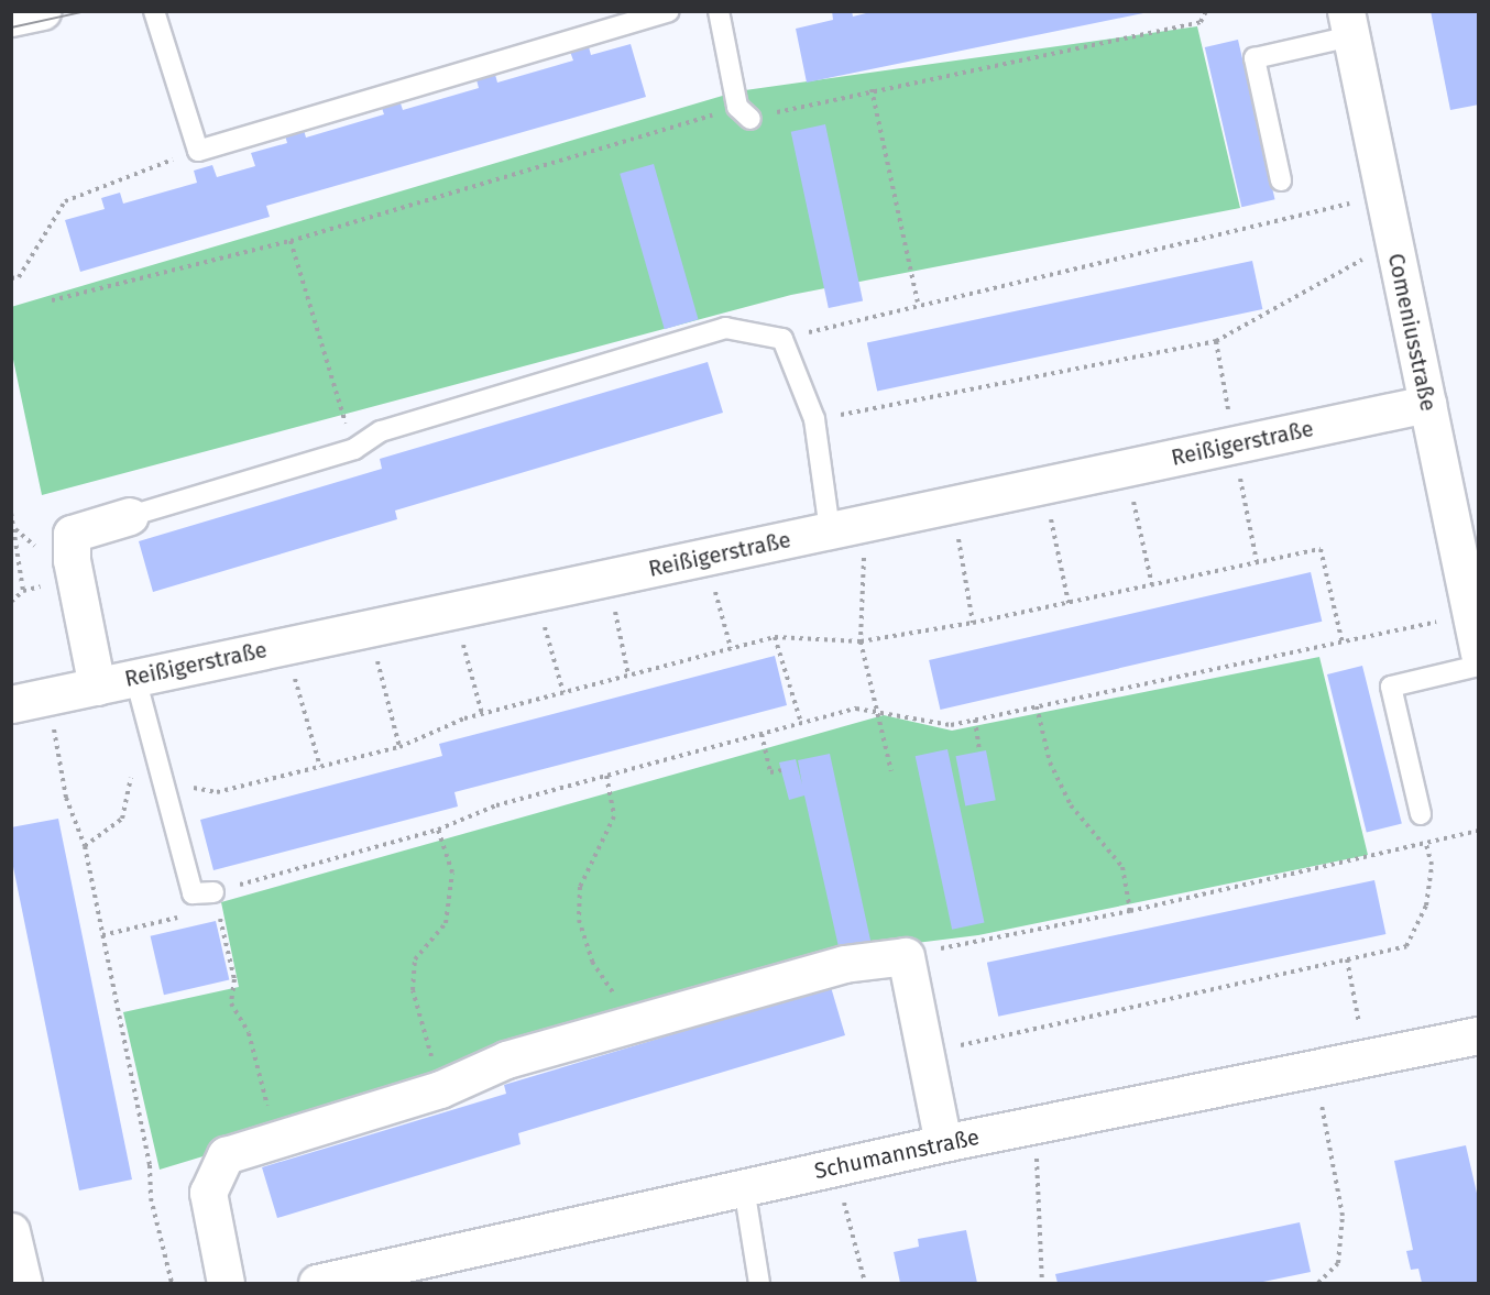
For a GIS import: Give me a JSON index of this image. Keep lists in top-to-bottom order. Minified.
{"streets":{"street":["Comeniusstraße","Reißigerstraße","Schumannstraße"]},"crossings":[["Comeniusstraße","Reißigerstraße"]]}
